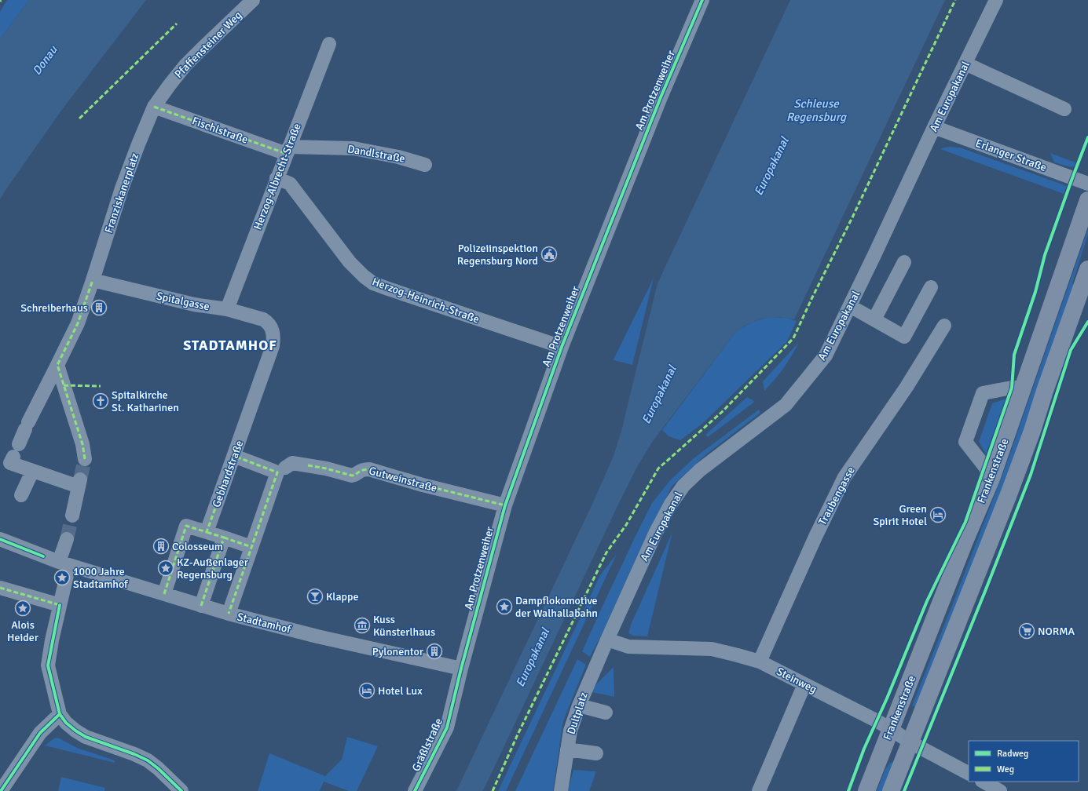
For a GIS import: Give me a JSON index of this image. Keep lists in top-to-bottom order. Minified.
{"streets":{"main road":["Frankenstraße"],"street":["Pfaffensteiner Weg","Am Protzenweiher","Am Europakanal","Fischlstraße","Dandlstraße","Erlanger Straße","Herzog-Albrecht-Straße","Franziskanerplatz","Herzog-Heinrich-Straße","Spitalgasse","Gebhardstraße","Gutweinstraße","Traubengasse","Stadtamhof","Steinweg","Dultplatz","Gräßlstraße"]},"crossings":[["Pfaffensteiner Weg","Fischlstraße"],["Pfaffensteiner Weg","Franziskanerplatz"],["Am Protzenweiher","Herzog-Heinrich-Straße"],["Am Protzenweiher","Gutweinstraße"],["Am Protzenweiher","Stadtamhof"],["Am Protzenweiher","Gräßlstraße"],["Am Europakanal","Erlanger Straße"],["Am Europakanal","Steinweg"],["Am Europakanal","Dultplatz"],["Fischlstraße","Dandlstraße"],["Fischlstraße","Herzog-Albrecht-Straße"],["Fischlstraße","Franziskanerplatz"],["Dandlstraße","Herzog-Albrecht-Straße"],["Herzog-Albrecht-Straße","Herzog-Heinrich-Straße"],["Herzog-Albrecht-Straße","Spitalgasse"],["Franziskanerplatz","Spitalgasse"],["Spitalgasse","Gebhardstraße"],["Frankenstraße","Steinweg"],["Traubengasse","Steinweg"],["Stadtamhof","Gräßlstraße"],["Steinweg","Dultplatz"]],"districts":["STADTAMHOF"],"water":["Donau","Schleuse Regensburg","Europakanal"],"places":{"public building":["Polizeiinspektion Regensburg Nord"],"building":["Schreiberhaus","Colosseum","Pylonentor"],"church":["Spitalkirche St. Katharinen"],"hotel":["Green Spirit Hotel","Hotel Lux"],"place":["KZ-Außenlager Regensburg","1000 Jahre Stadtamhof","Dampflokomotive der Walhallabahn","Alois Heider"],"bar":["Klappe"],"museum":["Kuss Künsterlhaus"],"supermarket":["NORMA"]},"legend":["Radweg","Weg"]}
